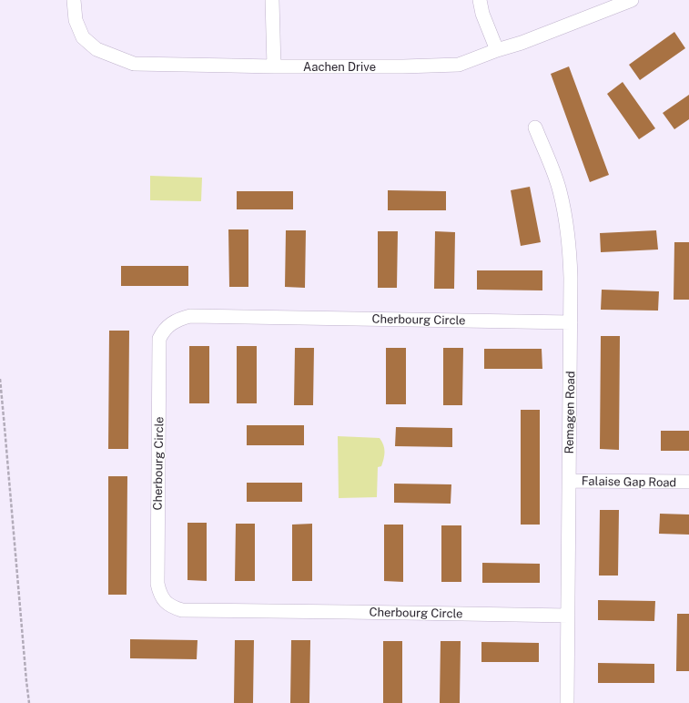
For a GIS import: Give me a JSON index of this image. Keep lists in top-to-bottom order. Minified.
{"streets":{"street":["Aachen Drive","Cherbourg Circle","Remagen Road","Falaise Gap Road"]},"crossings":[["Cherbourg Circle","Remagen Road"],["Remagen Road","Falaise Gap Road"]]}
